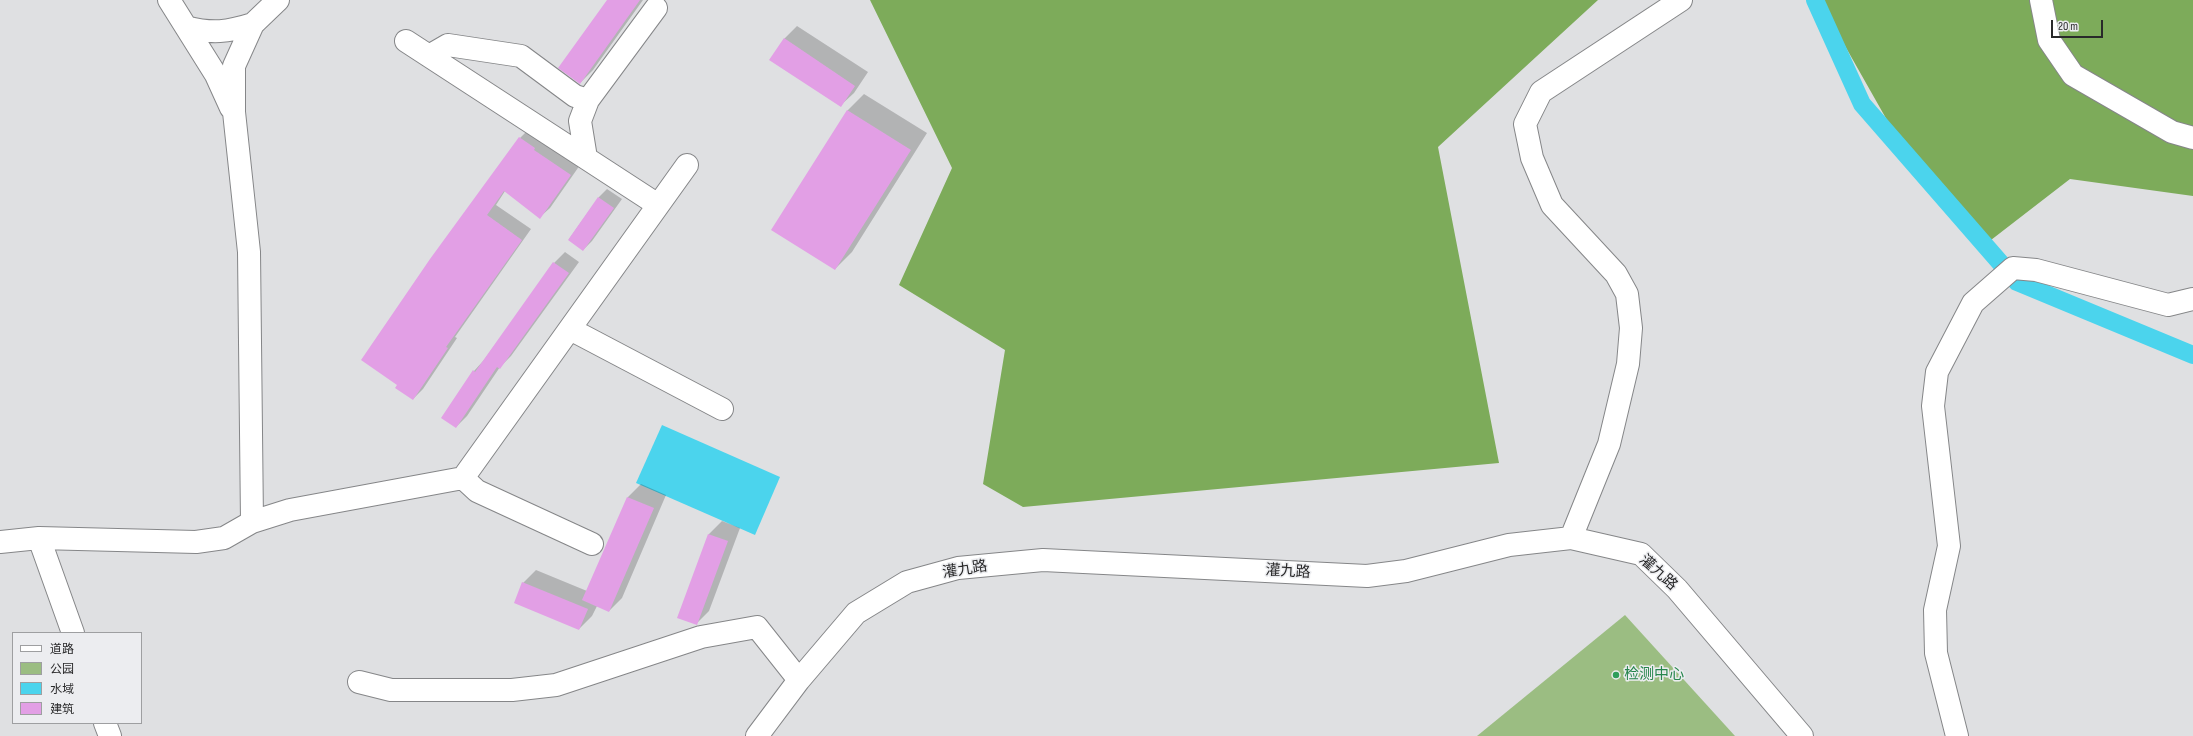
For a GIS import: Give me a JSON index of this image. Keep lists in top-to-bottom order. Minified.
{"streets":{"street":["灌九路"]},"places":["检测中心"],"legend":["道路","公园","水域","建筑"],"scale_bar":"20 m"}
